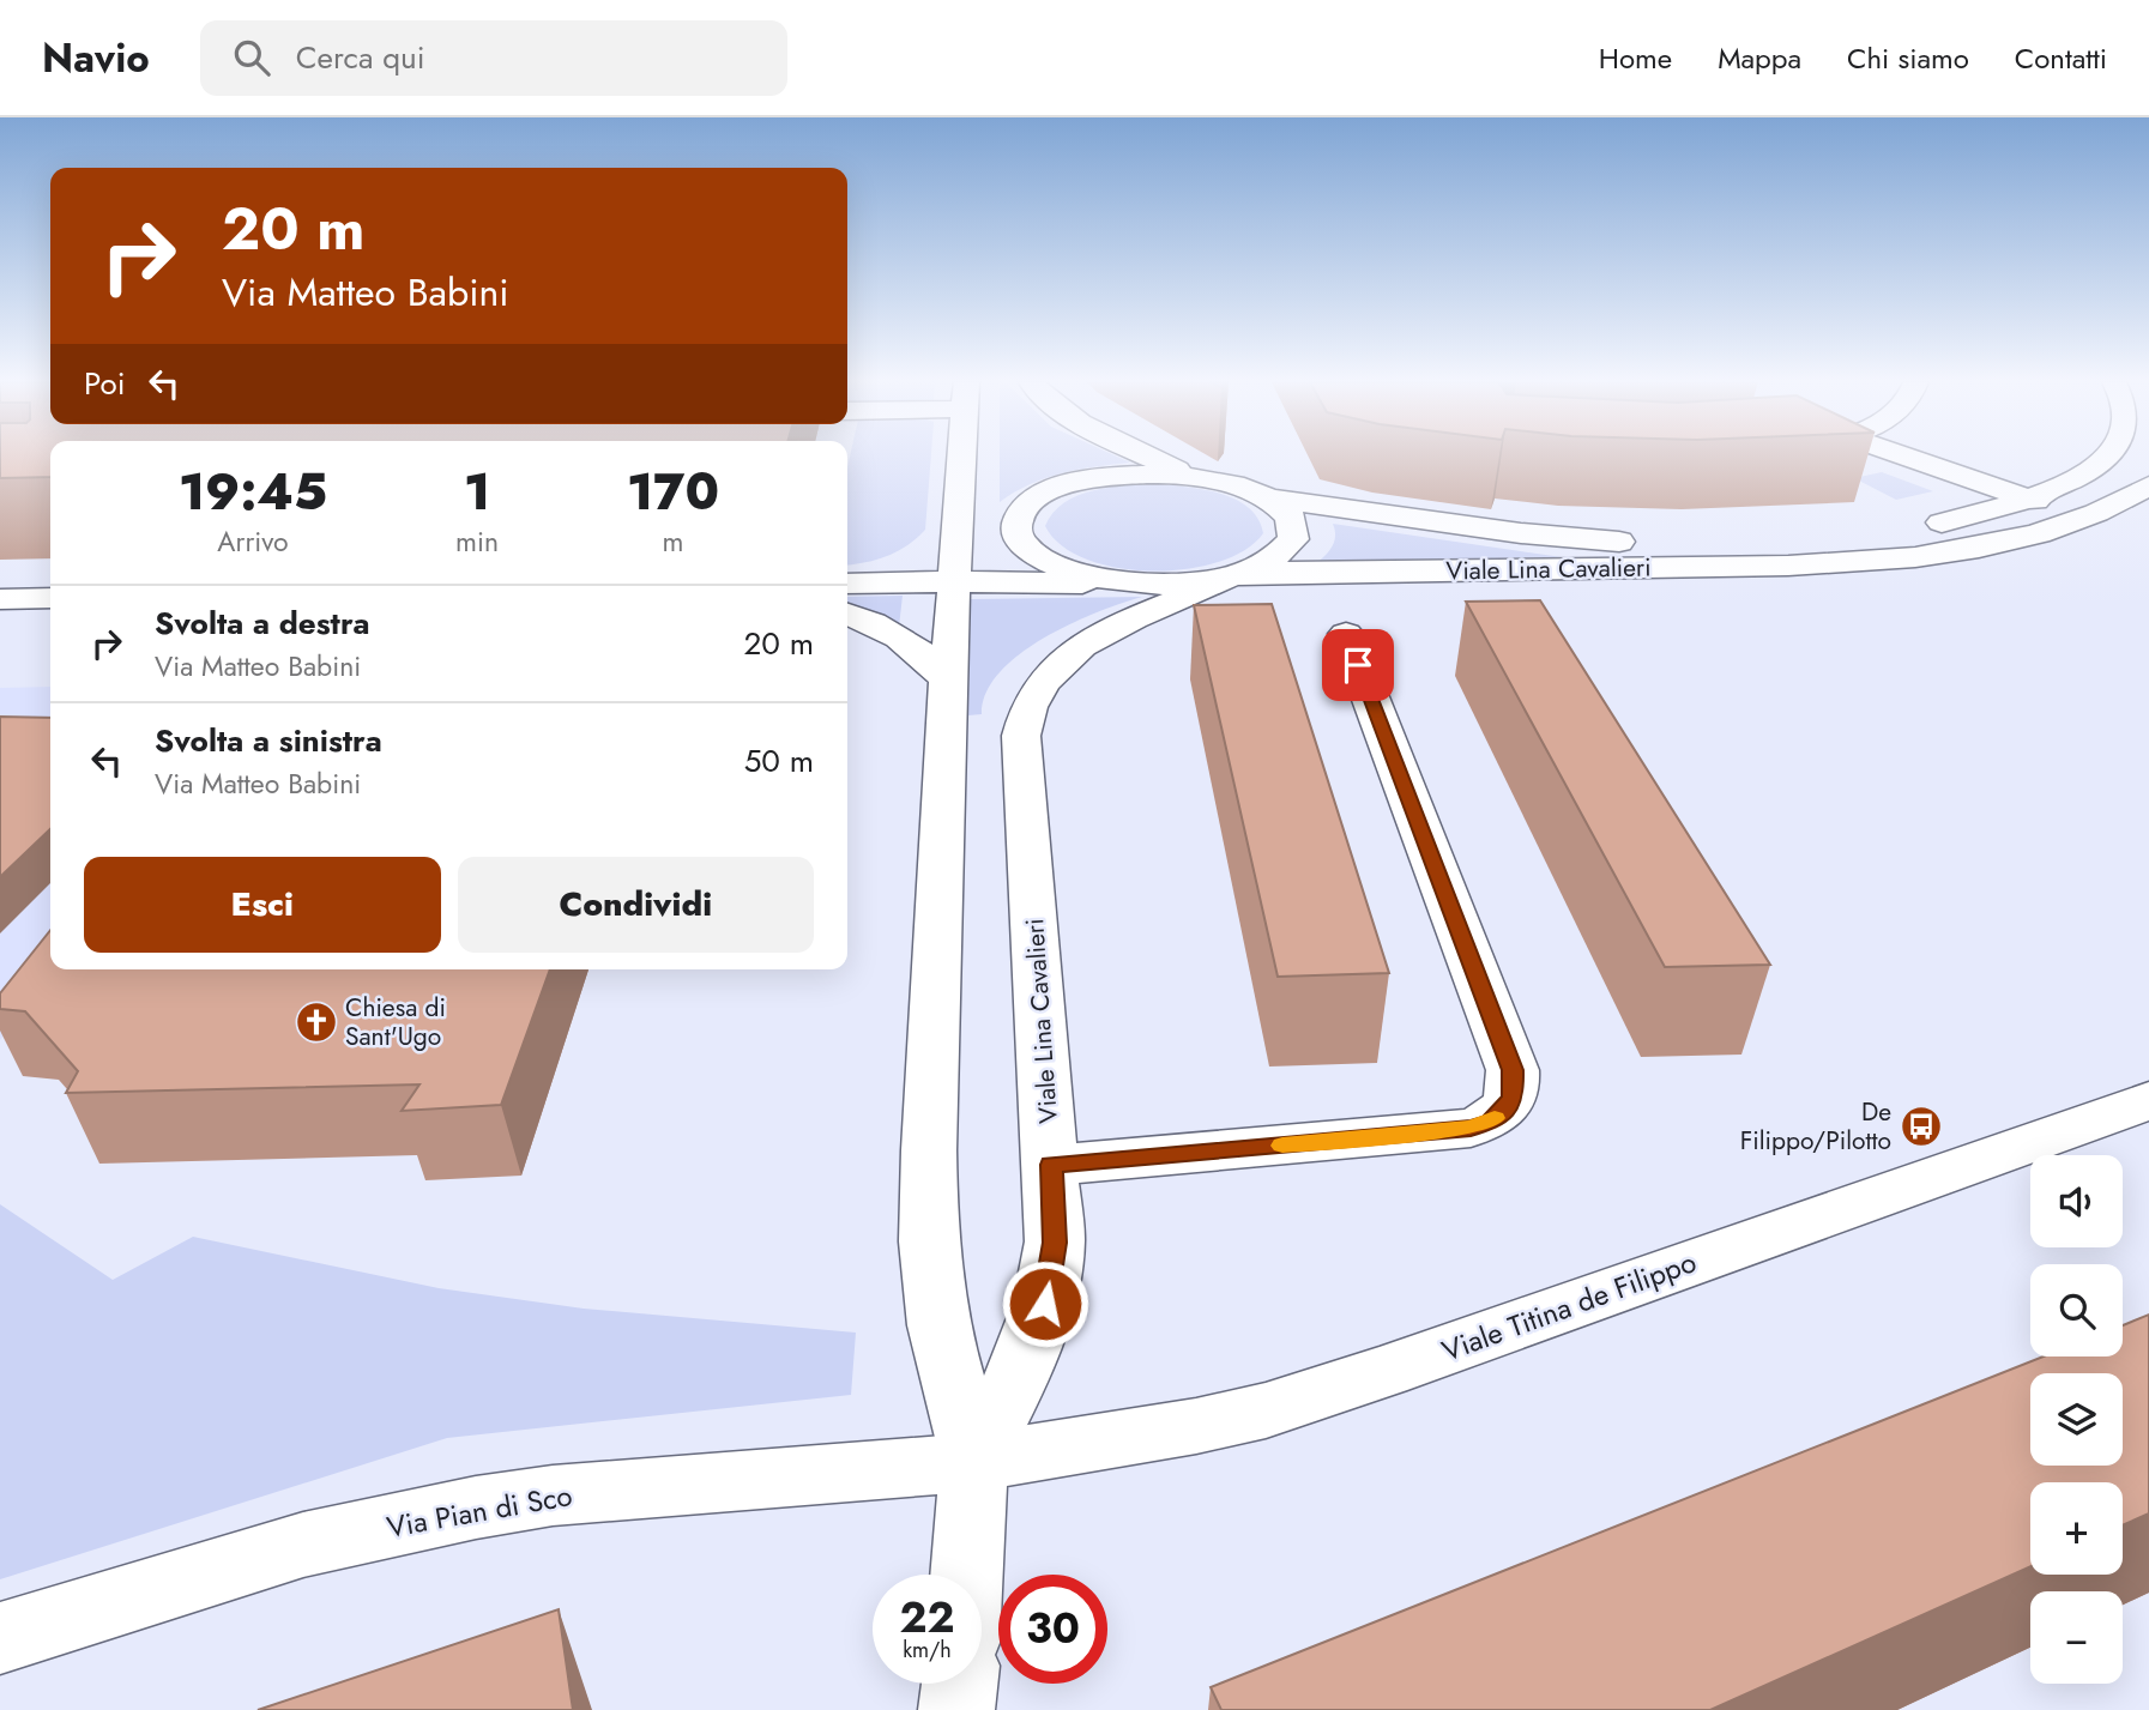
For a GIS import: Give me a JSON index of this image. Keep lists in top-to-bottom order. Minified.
{"streets":{"street":["Viale Lina Cavalieri","Viale Titina de Filippo","Via Pian di Sco"]},"crossings":[["Viale Lina Cavalieri","Viale Titina de Filippo"],["Viale Lina Cavalieri","Via Pian di Sco"],["Viale Titina de Filippo","Via Pian di Sco"]],"places":{"church":["Chiesa di Sant'Ugo"],"bus stop":["De Filippo/Pilotto"]},"page":{"header":"Navio","search":"Cerca qui","nav":["Home","Mappa","Chi siamo","Contatti"],"turn":["20 m","Via Matteo Babini"],"then":"Poi","eta":["19:45","Arrivo","1","min","170","m"],"list":[{"name":"Svolta a destra","note":"Via Matteo Babini","value":"20 m"},{"name":"Svolta a sinistra","note":"Via Matteo Babini","value":"50 m"}],"buttons":["Esci","Condividi"],"map_buttons":["+","−"],"speed":"22 km/h","limit":"30"}}
